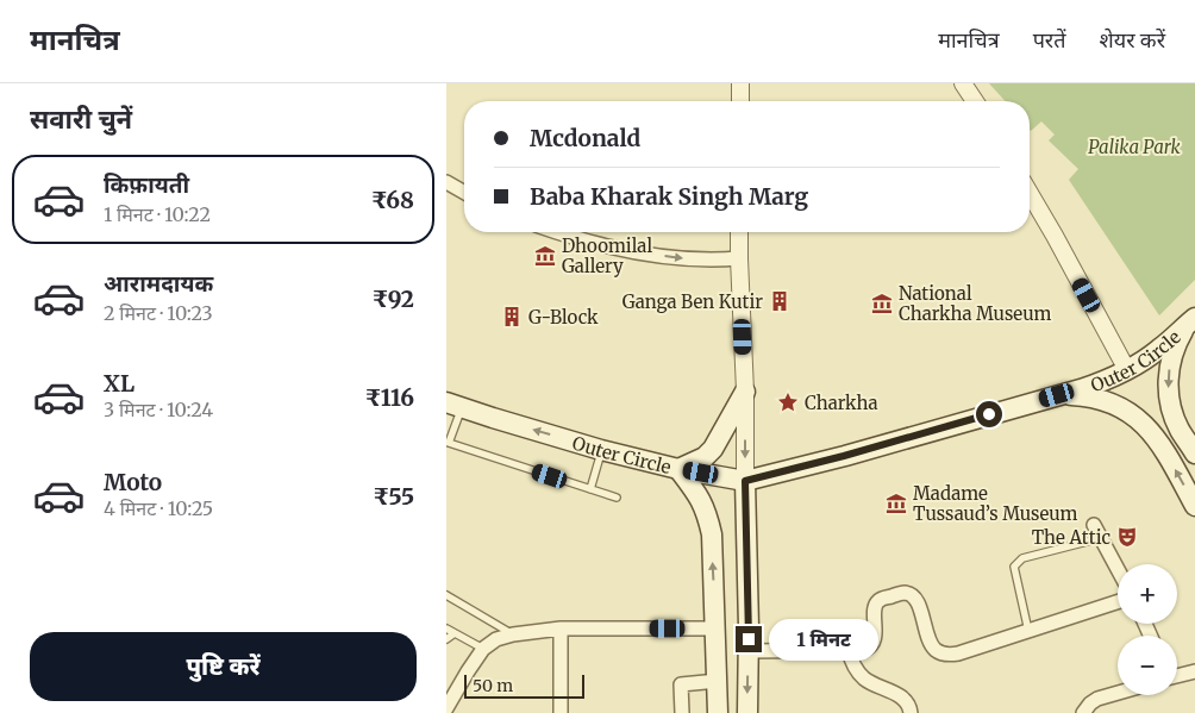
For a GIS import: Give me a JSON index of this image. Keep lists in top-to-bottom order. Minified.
{"streets":{"main road":["Outer Circle"]},"parks":["Palika Park"],"places":{"museum":["Dhoomilal Gallery","National Charkha Museum","Madame Tussaud’s Museum"],"building":["Ganga Ben Kutir","G-Block"],"place":["Charkha"],"theatre":["The Attic"]},"scale_bar":"50 m","page":{"header":"मानचित्र","nav":["मानचित्र","परतें","शेयर करें"],"heading":"सवारी चुनें","banner":["Mcdonald","Baba Kharak Singh Marg"],"list":[{"name":"किफ़ायती","note":"1 मिनट · 10:22","value":"₹68"},{"name":"आरामदायक","note":"2 मिनट · 10:23","value":"₹92"},{"name":"XL","note":"3 मिनट · 10:24","value":"₹116"},{"name":"Moto","note":"4 मिनट · 10:25","value":"₹55"}],"map_buttons":["+","−"],"bubble":"1 मिनट","buttons":"पुष्टि करें","scale":"50 m"}}
